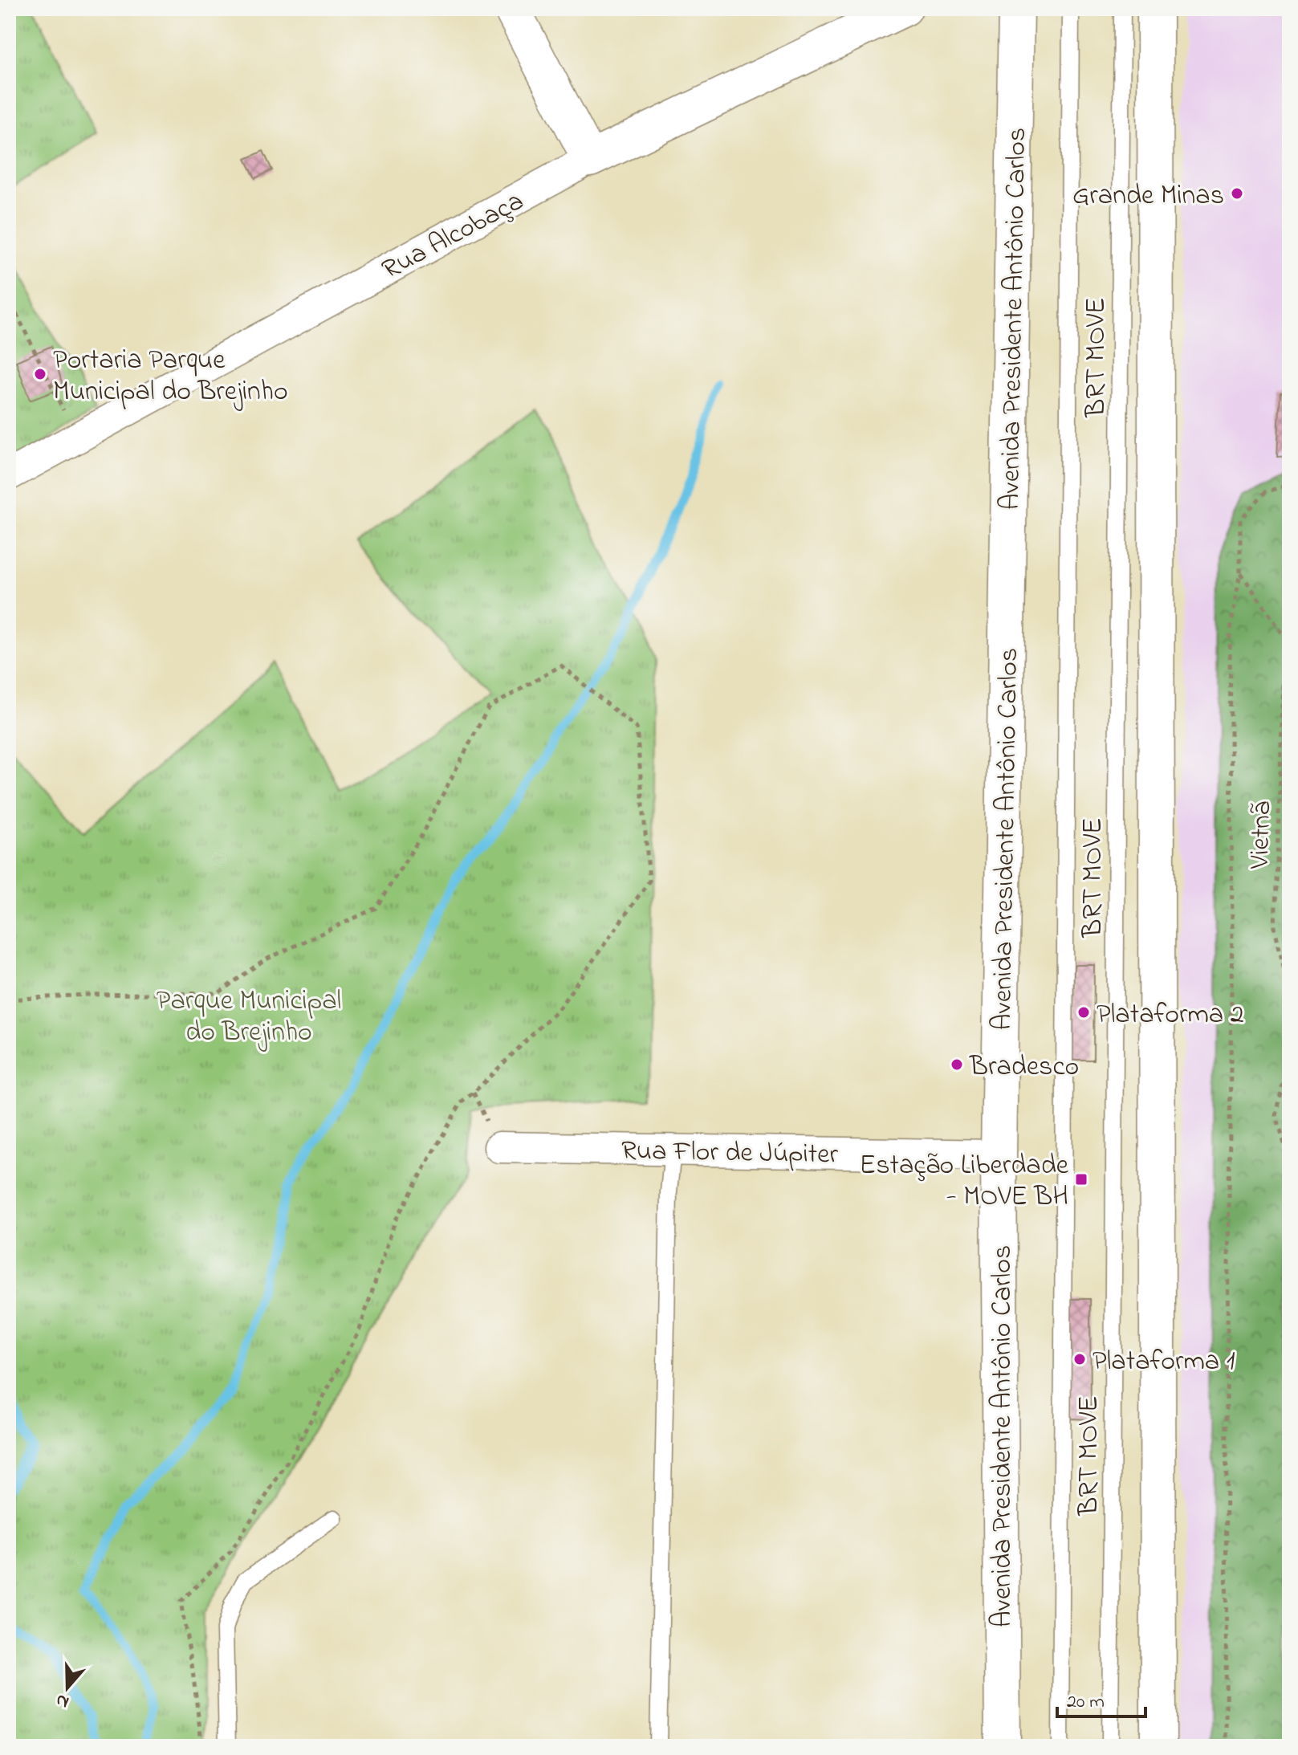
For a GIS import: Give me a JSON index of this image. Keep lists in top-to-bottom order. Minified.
{"streets":{"main road":["Rua Alcobaça","Avenida Presidente Antônio Carlos"],"street":["Rua Flor de Júpiter"],"lane":["BRT MOVE"],"path":["Vietnã"]},"crossings":[["Avenida Presidente Antônio Carlos","Rua Flor de Júpiter"]],"parks":["Parque Municipal do Brejinho"],"places":{"other":["Grande Minas","Portaria Parque Municipal do Brejinho","Plataforma 2","Bradesco","Plataforma 1"],"transit":["Estação Liberdade - MOVE BH"]},"scale_bar":"20 m","north":"bottom"}
